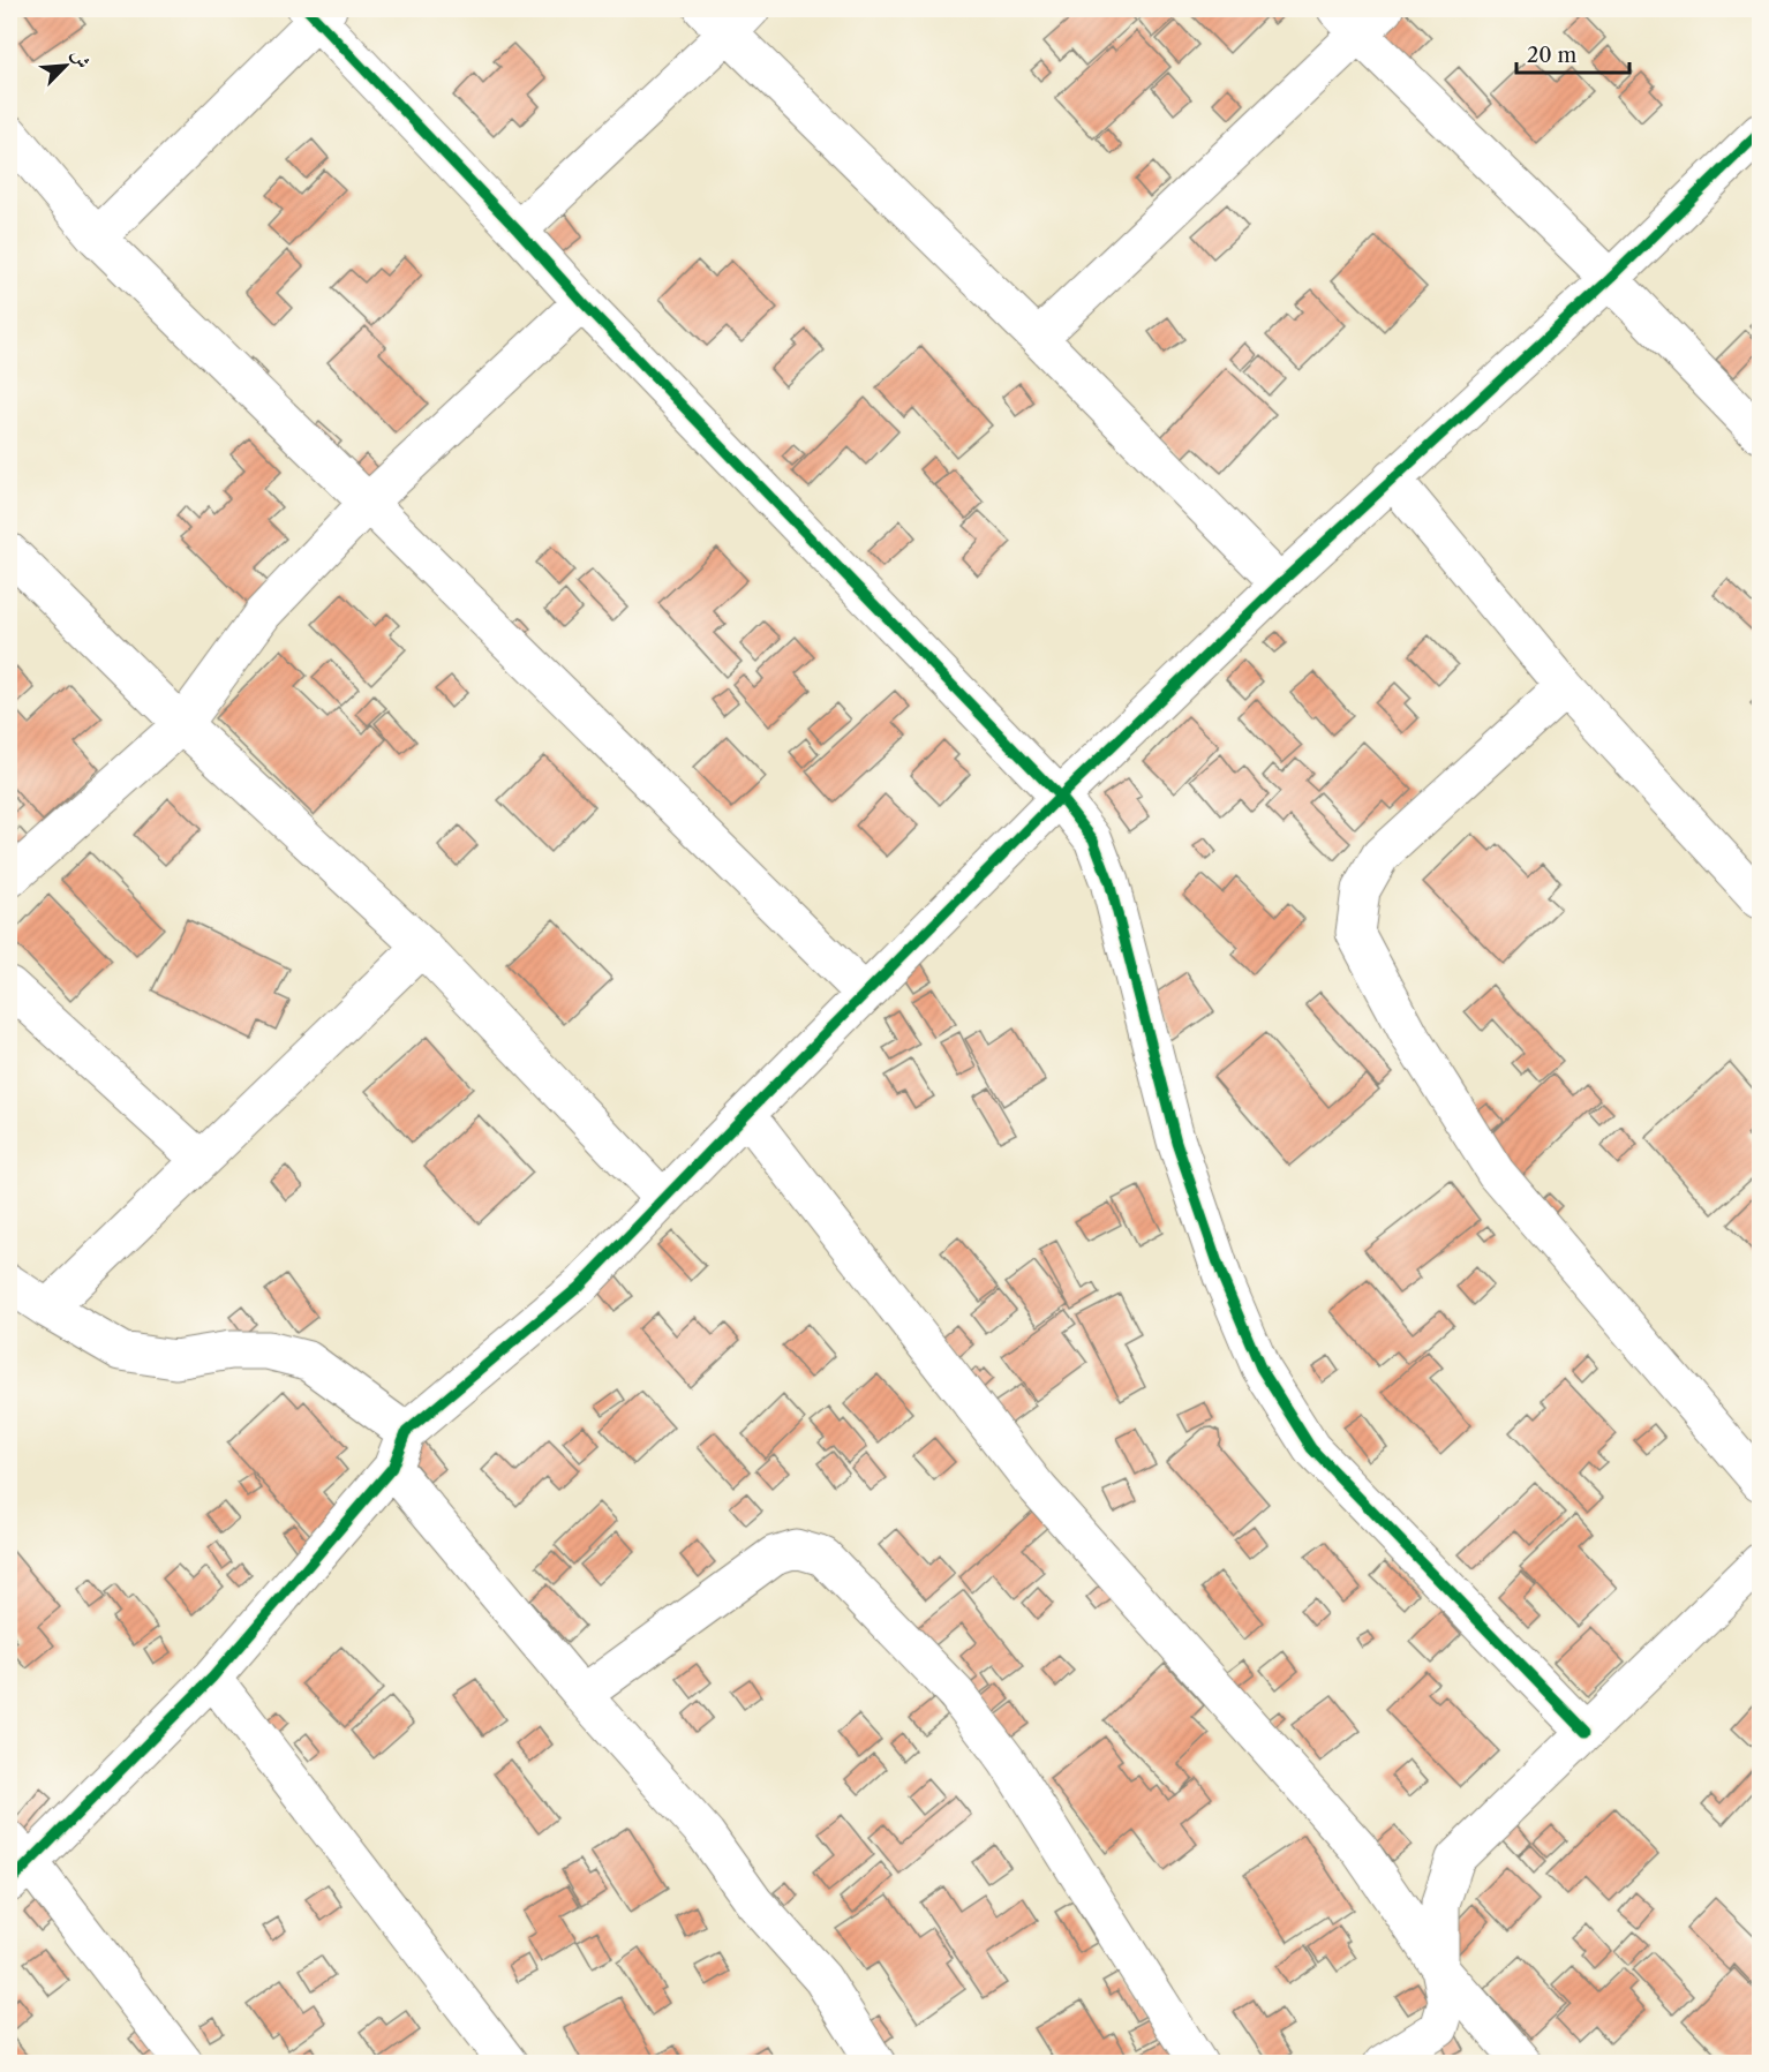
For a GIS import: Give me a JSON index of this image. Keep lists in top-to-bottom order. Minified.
{"scale_bar":"20 m","north":"top right"}
